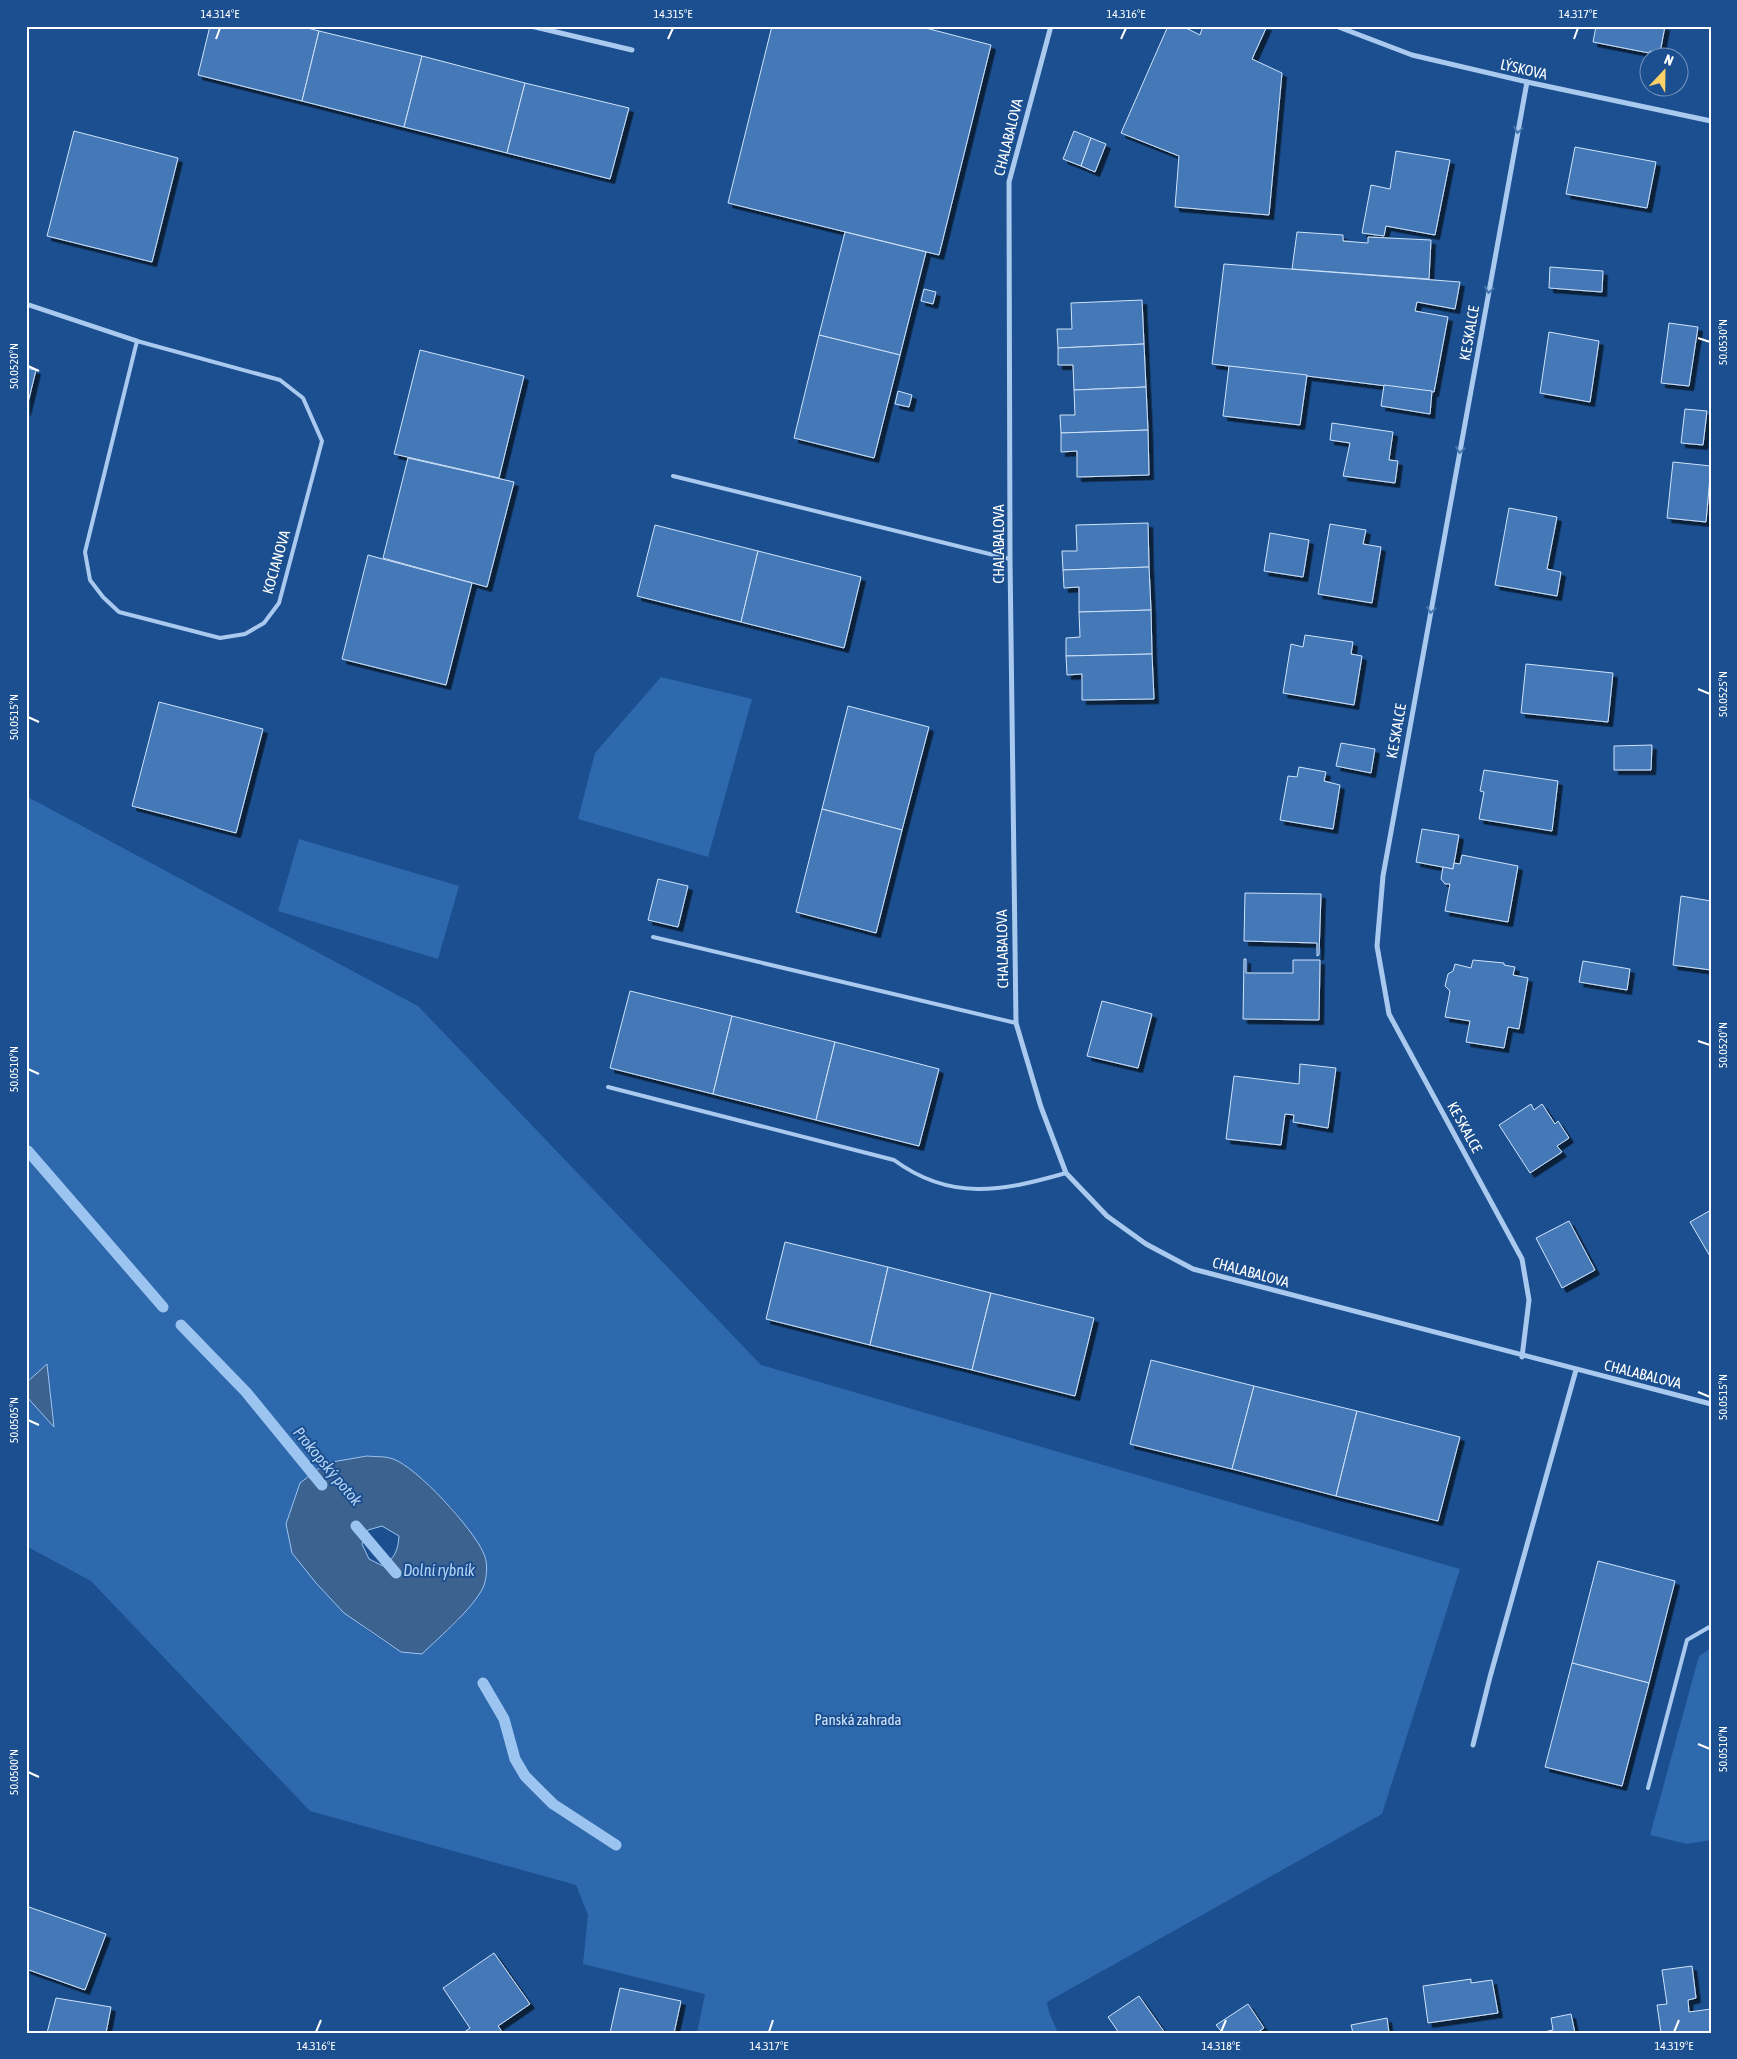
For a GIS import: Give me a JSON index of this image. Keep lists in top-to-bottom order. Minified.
{"streets":{"street":["LÝSKOVA","CHALABALOVA","KE SKALCE","KOCIANOVA"]},"crossings":[["LÝSKOVA","KE SKALCE"],["CHALABALOVA","KE SKALCE"]],"one_way":["KE SKALCE"],"water":["Prokopský potok","Dolní rybník"],"parks":["Panská zahrada"],"north":"top","coordinates":["14.314°E","14.315°E","14.316°E","14.317°E","50.0530°N","50.0520°N","50.0525°N","50.0515°N","50.0510°N","50.0505°N","50.0500°N","14.318°E","14.319°E"]}
